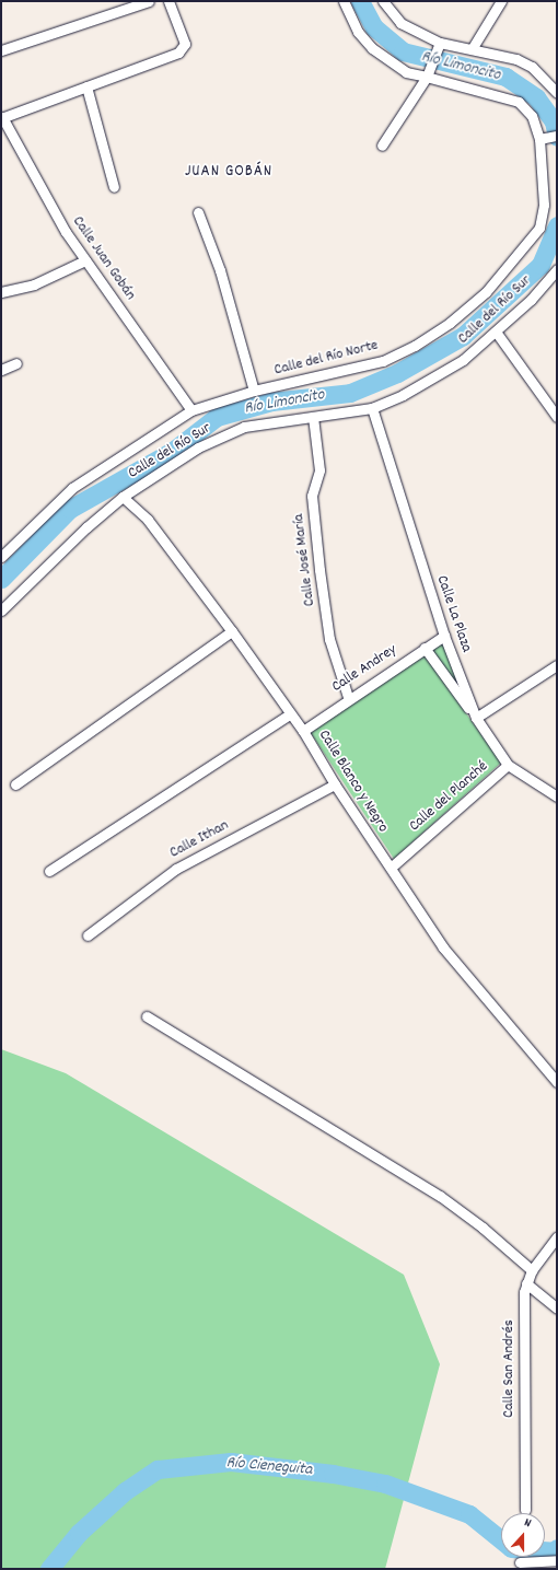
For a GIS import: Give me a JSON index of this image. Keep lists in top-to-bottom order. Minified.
{"streets":{"street":["Calle Juan Gobán","Calle del Río Sur","Calle del Río Norte","Calle José María","Calle La Plaza","Calle Andrey","Calle Blanco y Negro","Calle del Planché","Calle Ithan","Calle San Andrés"]},"crossings":[["Calle Juan Gobán","Calle del Río Norte"],["Calle del Río Sur","Calle José María"],["Calle del Río Sur","Calle La Plaza"],["Calle del Río Sur","Calle Blanco y Negro"],["Calle José María","Calle Andrey"],["Calle La Plaza","Calle Andrey"],["Calle La Plaza","Calle del Planché"],["Calle Andrey","Calle Blanco y Negro"],["Calle Blanco y Negro","Calle del Planché"],["Calle Blanco y Negro","Calle Ithan"]],"districts":["JUAN GOBÁN"],"water":["Río Limoncito","Río Cieneguita"],"north":"top"}
